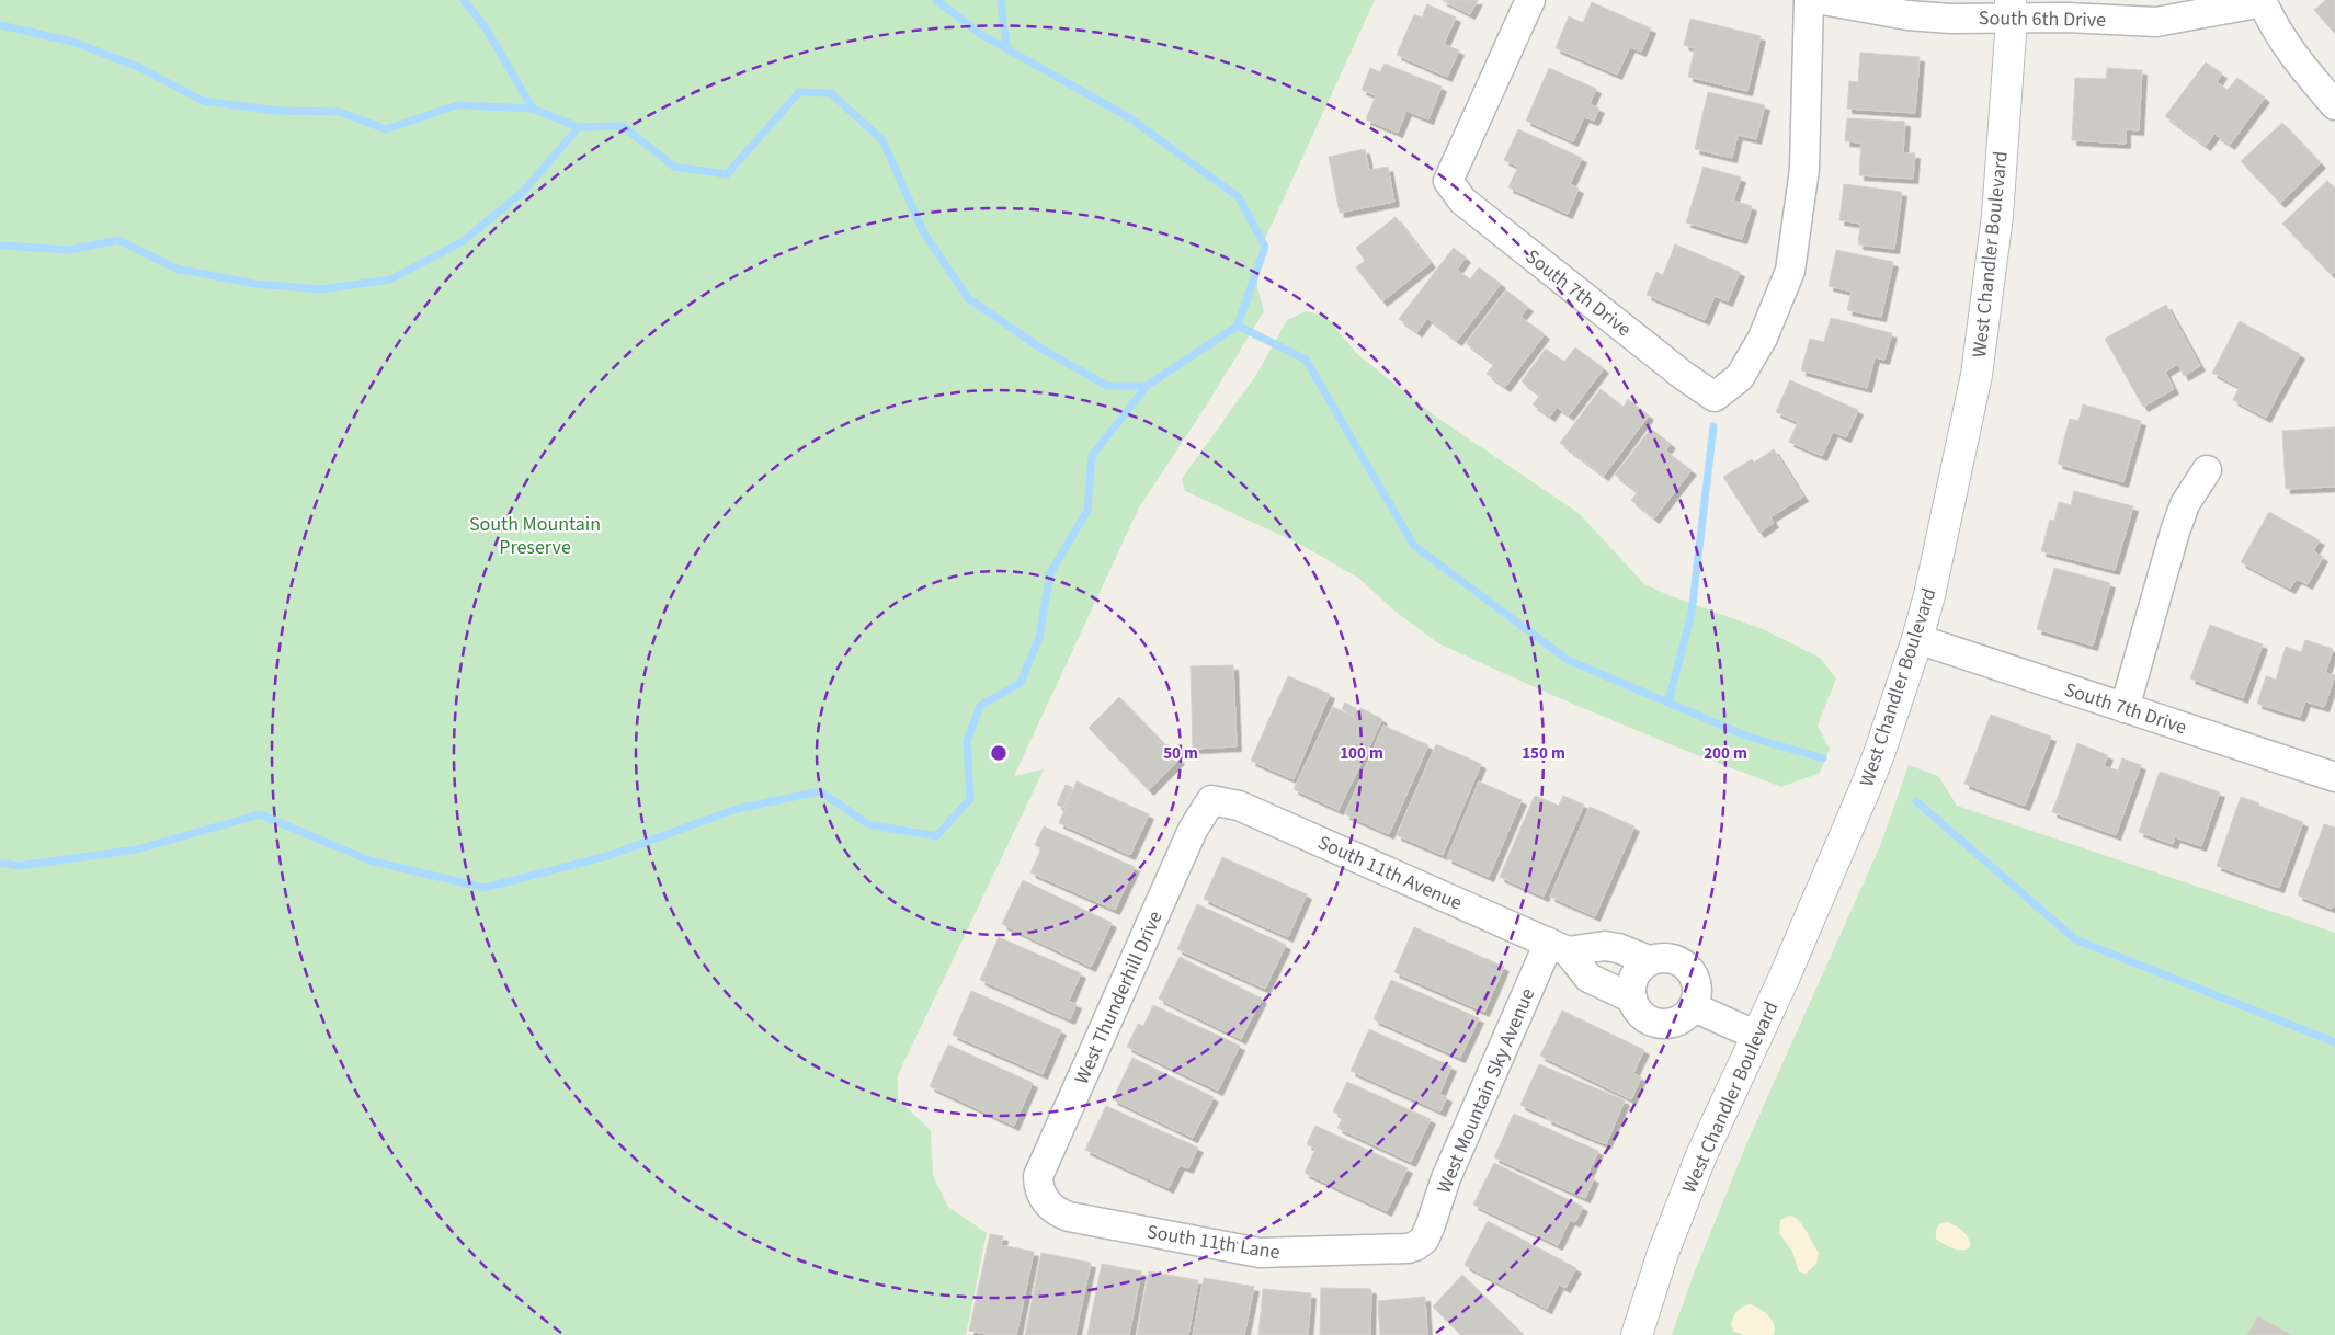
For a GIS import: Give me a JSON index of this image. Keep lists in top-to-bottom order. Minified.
{"streets":{"main road":["West Chandler Boulevard"],"street":["South 6th Drive","South 7th Drive","South 11th Avenue","West Thunderhill Drive","West Mountain Sky Avenue","South 11th Lane"]},"crossings":[["South 6th Drive","West Chandler Boulevard"],["West Chandler Boulevard","South 7th Drive"],["South 11th Avenue","West Thunderhill Drive"],["South 11th Avenue","West Mountain Sky Avenue"],["West Thunderhill Drive","South 11th Lane"],["West Mountain Sky Avenue","South 11th Lane"]],"parks":["South Mountain Preserve"],"rings":["50 m","100 m","150 m","200 m"]}
